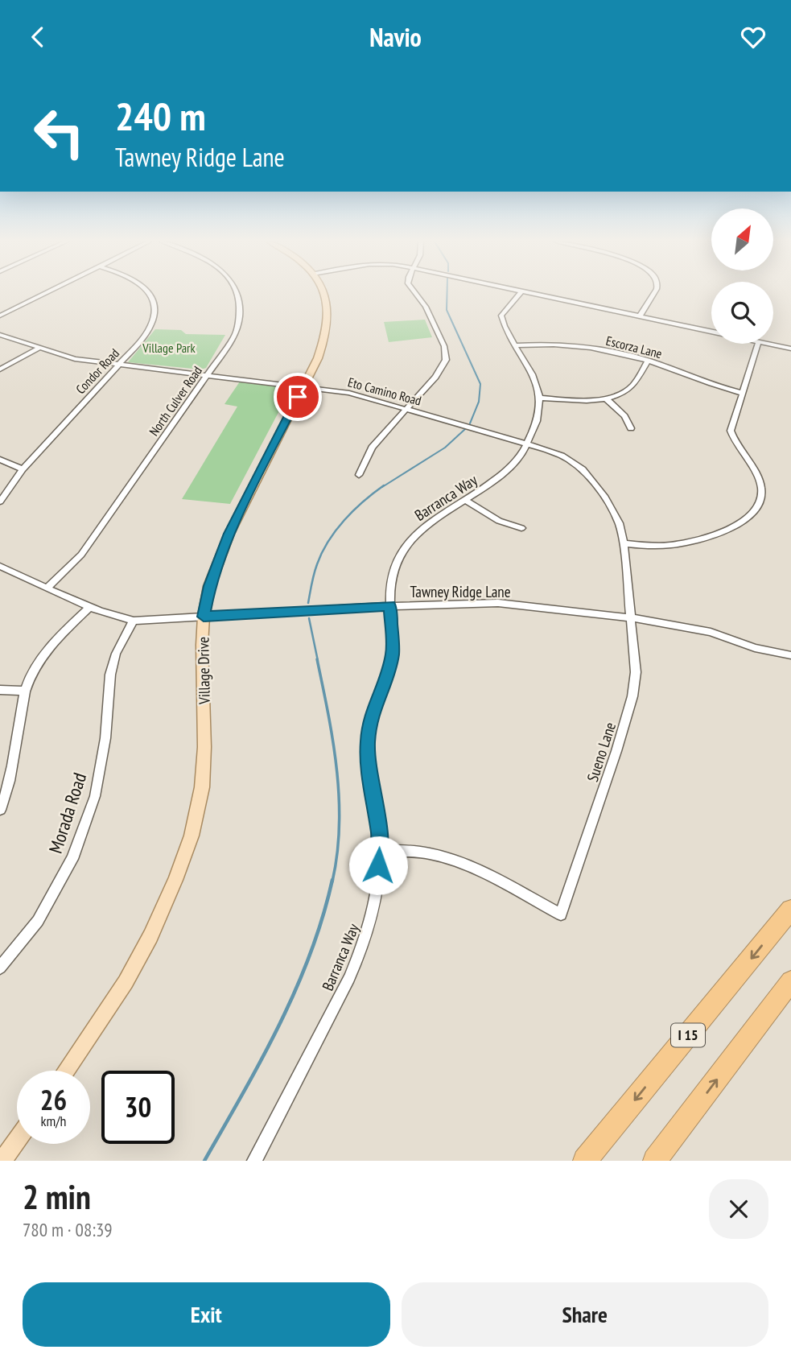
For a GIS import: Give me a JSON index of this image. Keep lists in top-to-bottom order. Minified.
{"streets":{"highway":["I 15"],"main road":["Village Drive"],"street":["Escorza Lane","Condor Road","Eto Camino Road","North Culver Road","Barranca Way","Tawney Ridge Lane","Sueno Lane","Morada Road"]},"crossings":[["Escorza Lane","Barranca Way"],["Condor Road","Eto Camino Road"],["Eto Camino Road","North Culver Road"],["Eto Camino Road","Barranca Way"],["Eto Camino Road","Village Drive"],["Eto Camino Road","Sueno Lane"],["North Culver Road","Tawney Ridge Lane"],["Barranca Way","Tawney Ridge Lane"],["Barranca Way","Sueno Lane"],["Tawney Ridge Lane","Village Drive"],["Tawney Ridge Lane","Sueno Lane"],["Tawney Ridge Lane","Morada Road"]],"parks":["Village Park"],"north":"top right","page":{"header":"Navio","turn":["240 m","Tawney Ridge Lane"],"speed":"26 km/h","limit":"30","heading":["2 min","780 m · 08:39"],"buttons":["Exit","Share"]}}
